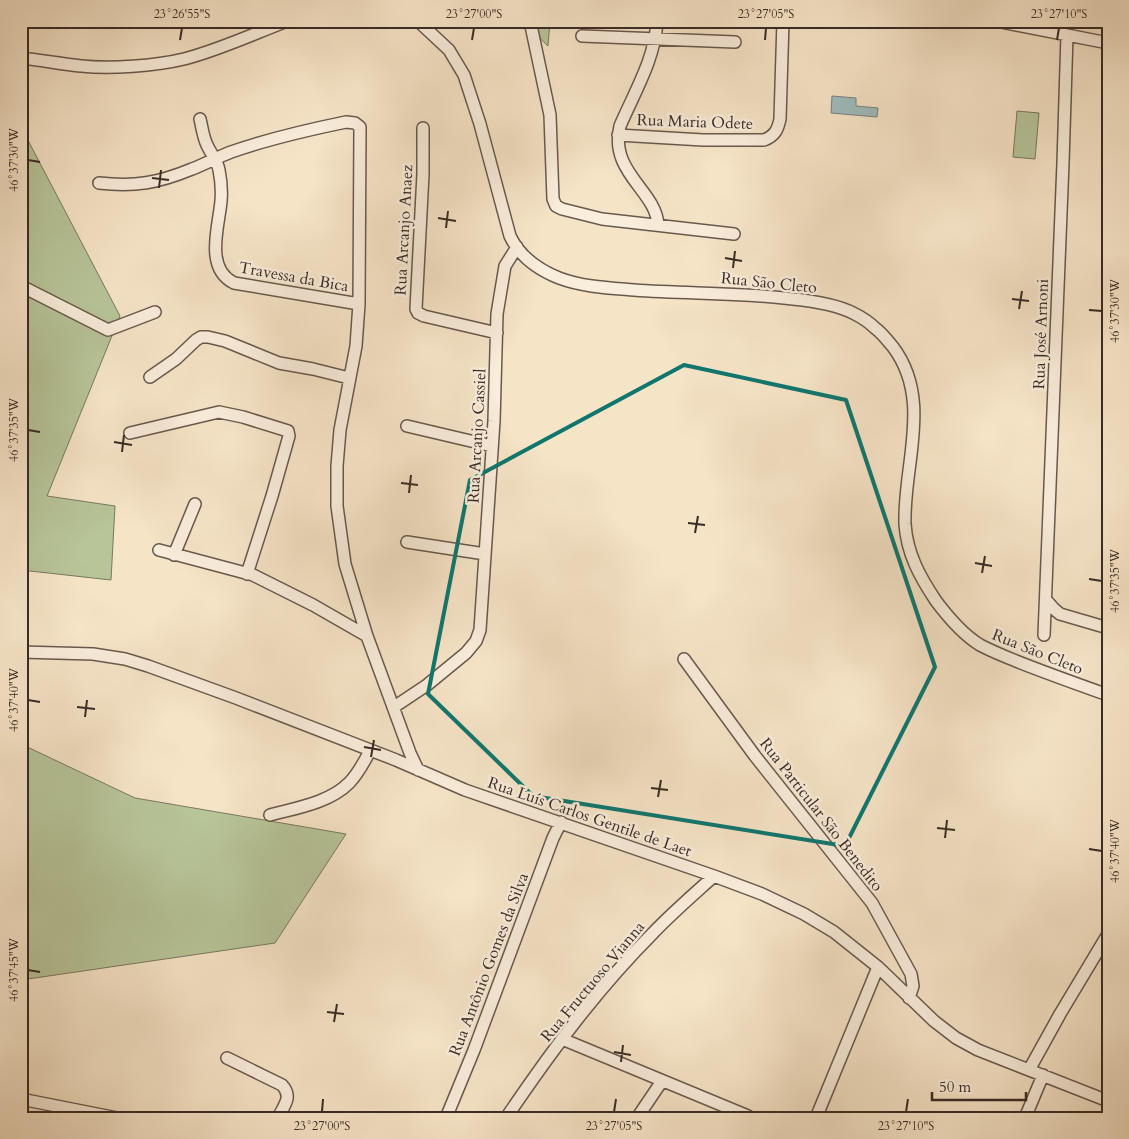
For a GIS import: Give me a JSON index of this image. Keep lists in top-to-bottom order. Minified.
{"streets":{"street":["Rua Maria Odete","Rua Arcanjo Anaez","Travessa da Bica","Rua São Cleto","Rua José Arnoni","Rua Arcanjo Cassiel","Rua Particular São Benedito","Rua Luís Carlos Gentile de Laet","Rua Antônio Gomes da Silva","Rua Fructuoso Vianna"]},"crossings":[["Rua Arcanjo Anaez","Rua Arcanjo Cassiel"],["Rua São Cleto","Rua Arcanjo Cassiel"],["Rua Particular São Benedito","Rua Luís Carlos Gentile de Laet"],["Rua Luís Carlos Gentile de Laet","Rua Antônio Gomes da Silva"],["Rua Luís Carlos Gentile de Laet","Rua Fructuoso Vianna"]],"scale_bar":"50 m","coordinates":["23°26'55\"S","23°27'00\"S","23°27'05\"S","23°27'10\"S","46°37'30\"W","46°37'35\"W","46°37'40\"W","46°37'45\"W"]}
